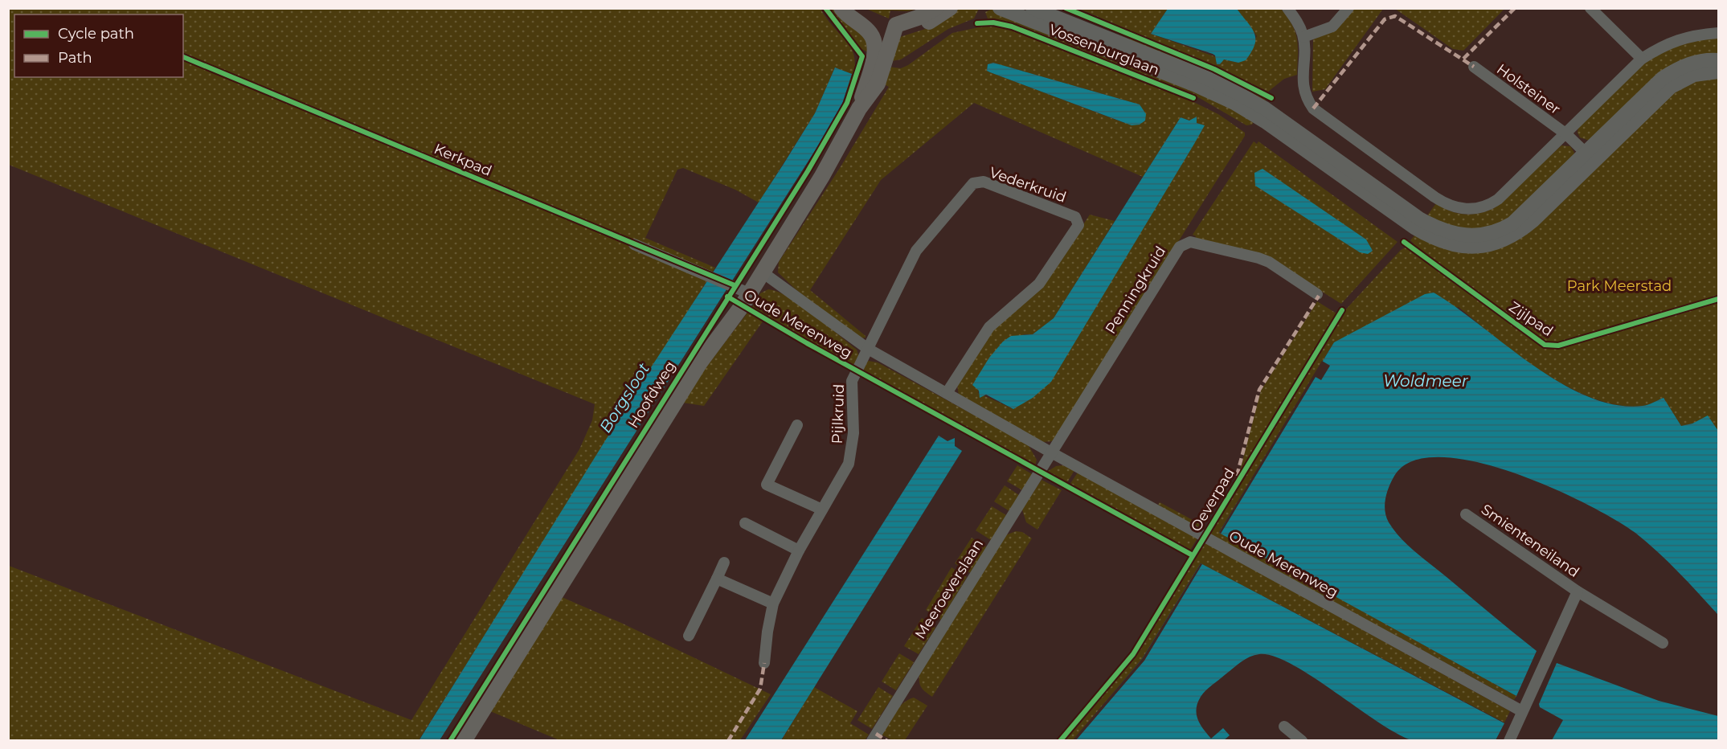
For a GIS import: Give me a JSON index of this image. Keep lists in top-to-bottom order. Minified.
{"streets":{"main road":["Hoofdweg"],"street":["Vossenburglaan","Holsteiner","Vederkruid","Penningkruid","Oude Merenweg","Pijlkruid","Smienteneiland","Meeroeverslaan"],"cycle path":["Kerkpad","Zijlpad","Oeverpad"]},"crossings":[["Vederkruid","Oude Merenweg"],["Vederkruid","Pijlkruid"],["Penningkruid","Oude Merenweg"],["Penningkruid","Meeroeverslaan"],["Oude Merenweg","Hoofdweg"],["Oude Merenweg","Pijlkruid"],["Oude Merenweg","Smienteneiland"],["Oude Merenweg","Meeroeverslaan"]],"water":["Woldmeer","Borgsloot"],"parks":["Park Meerstad"],"legend":["Cycle path","Path"]}
